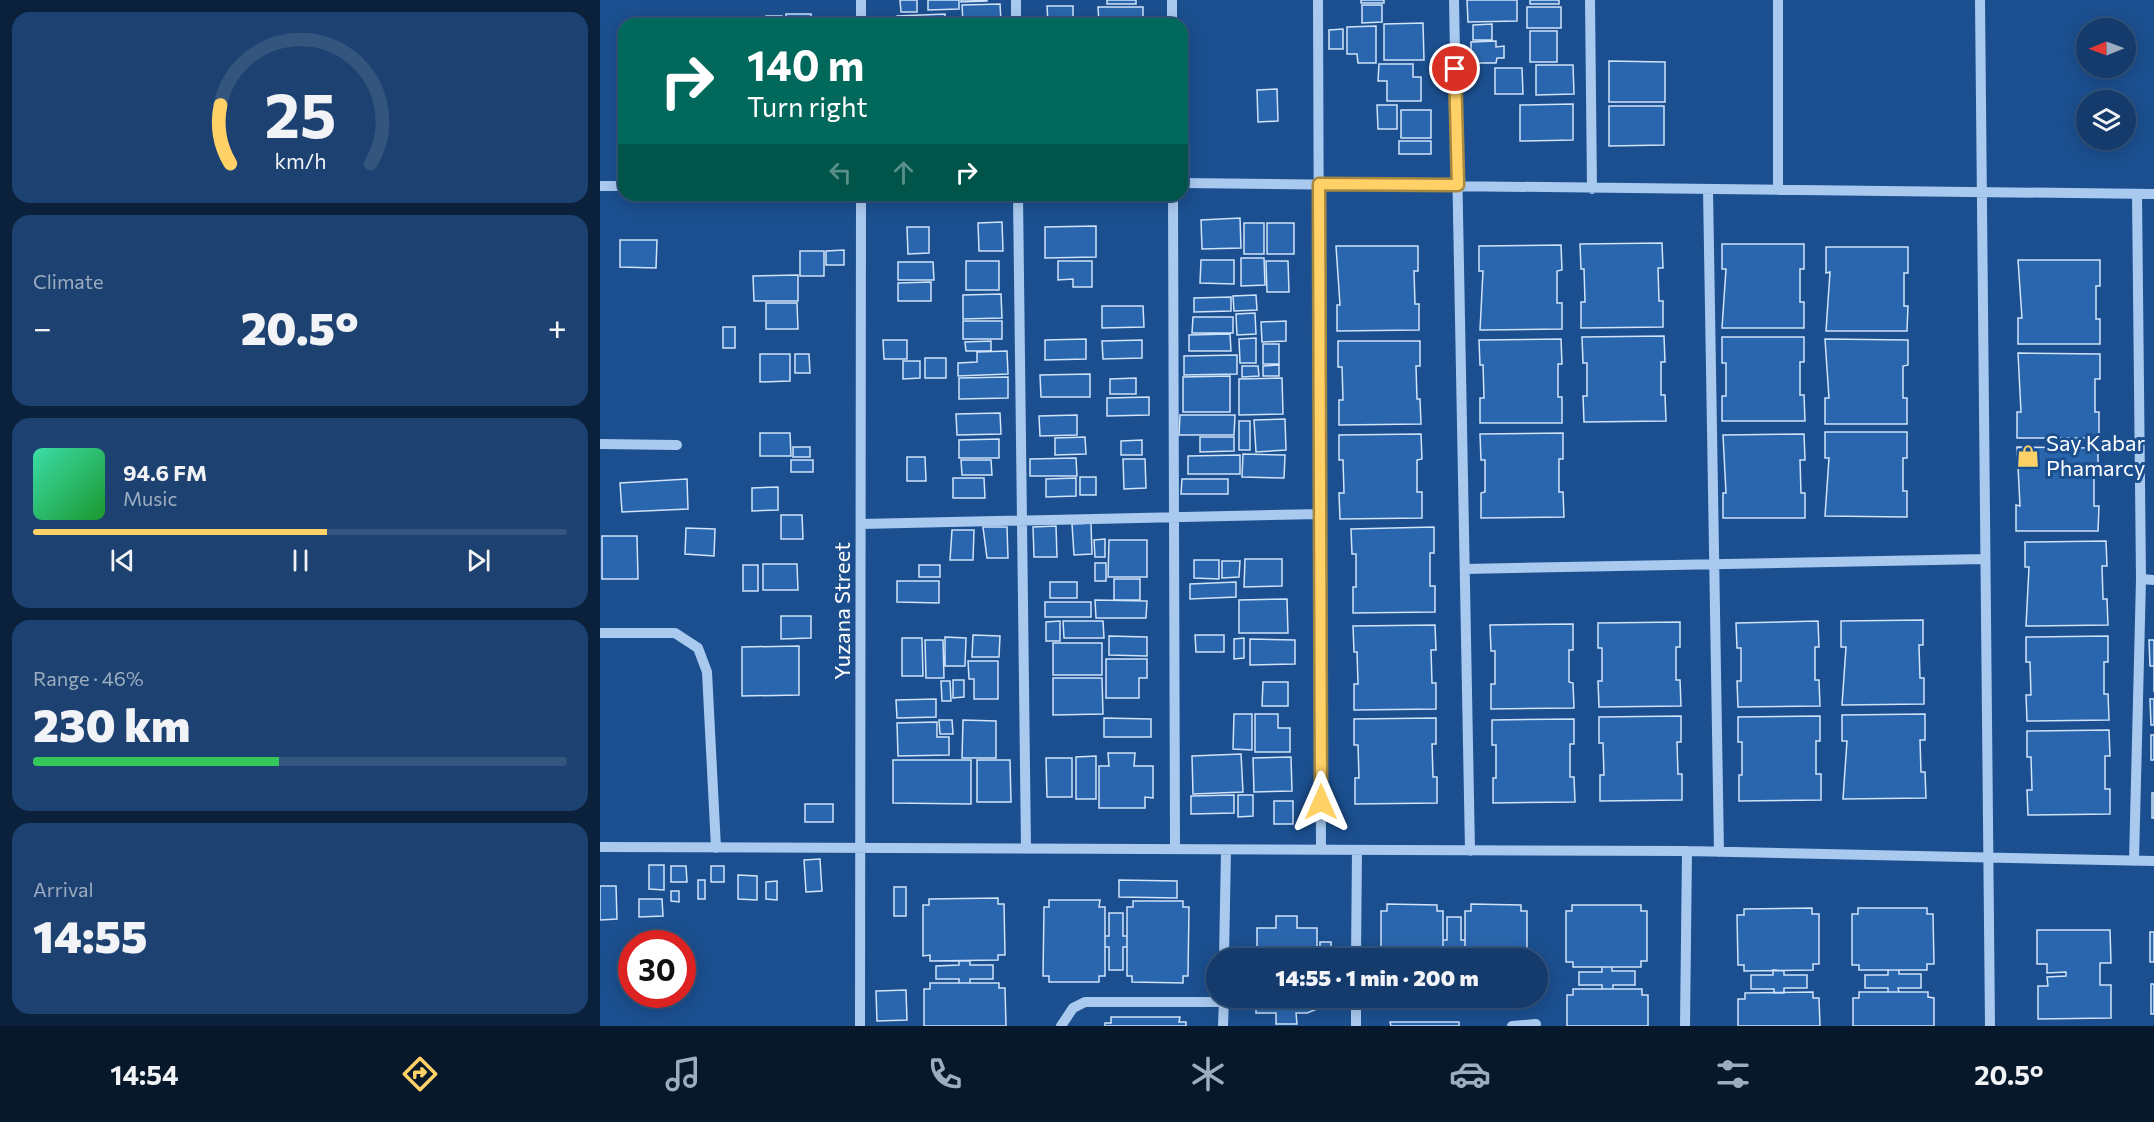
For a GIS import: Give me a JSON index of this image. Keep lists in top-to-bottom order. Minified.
{"streets":{"street":["Yuzana Street"]},"places":{"shop":["Say Kabar Phamarcy"]},"north":"left","page":{"turn":["140 m","Turn right"],"tile":["Climate",["Range · 46%","230 km"],["Arrival","14:55"]],"heat":["−","20.5°","+"],"song":["94.6 FM","Music"],"limit":"30","trip":"14:55 · 1 min · 200 m","tabs":["14:54","20.5°"],"gauge":["25","km/h"]}}
